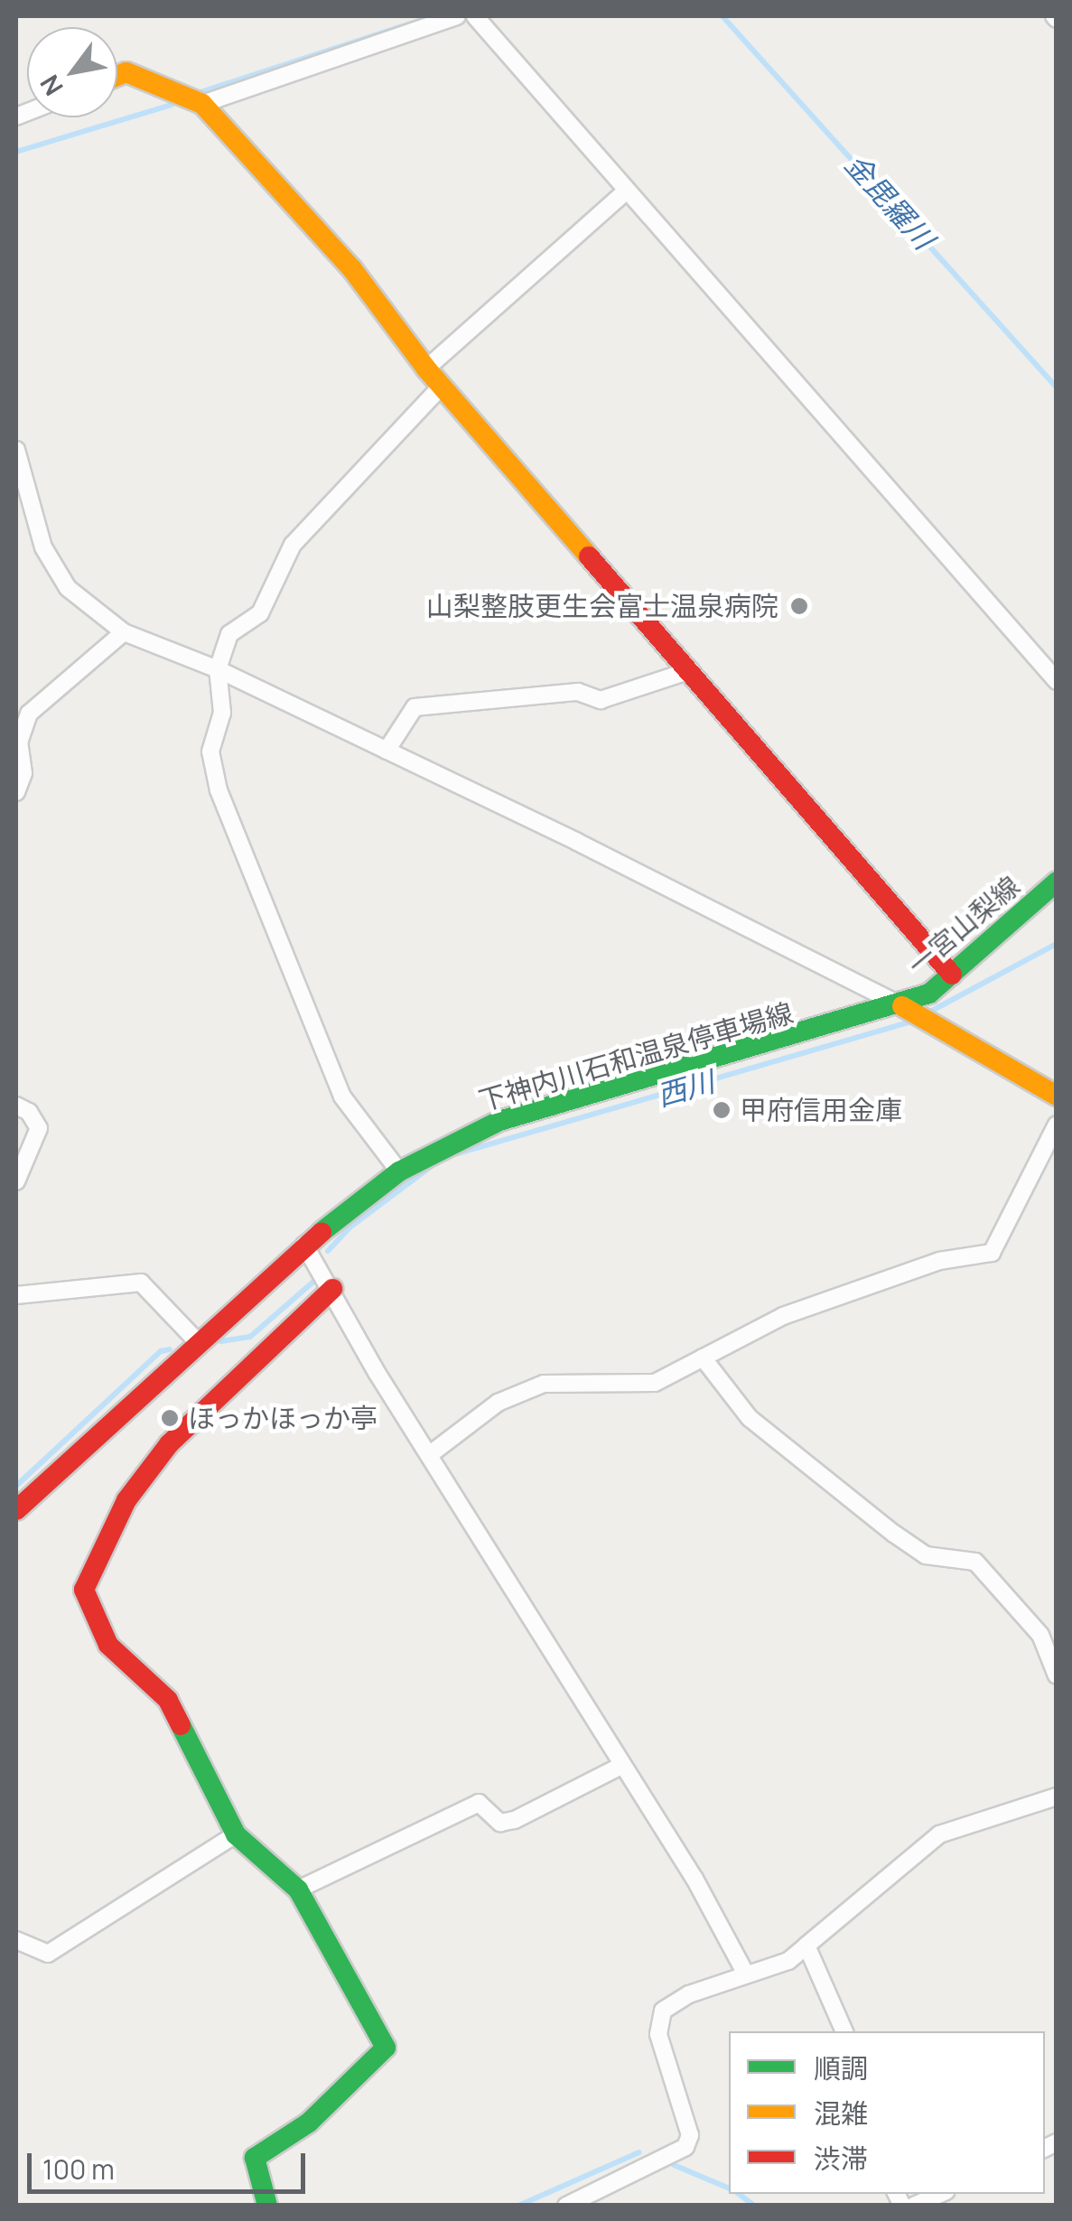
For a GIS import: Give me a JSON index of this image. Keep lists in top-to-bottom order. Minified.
{"streets":{"street":["一宮山梨線","下神内川石和温泉停車場線"]},"crossings":[["一宮山梨線","下神内川石和温泉停車場線"]],"water":["金毘羅川","西川"],"places":["山梨整肢更生会富士温泉病院","甲府信用金庫","ほっかほっか亭"],"legend":["順調","混雑","渋滞"],"scale_bar":"100 m","north":"bottom left"}
